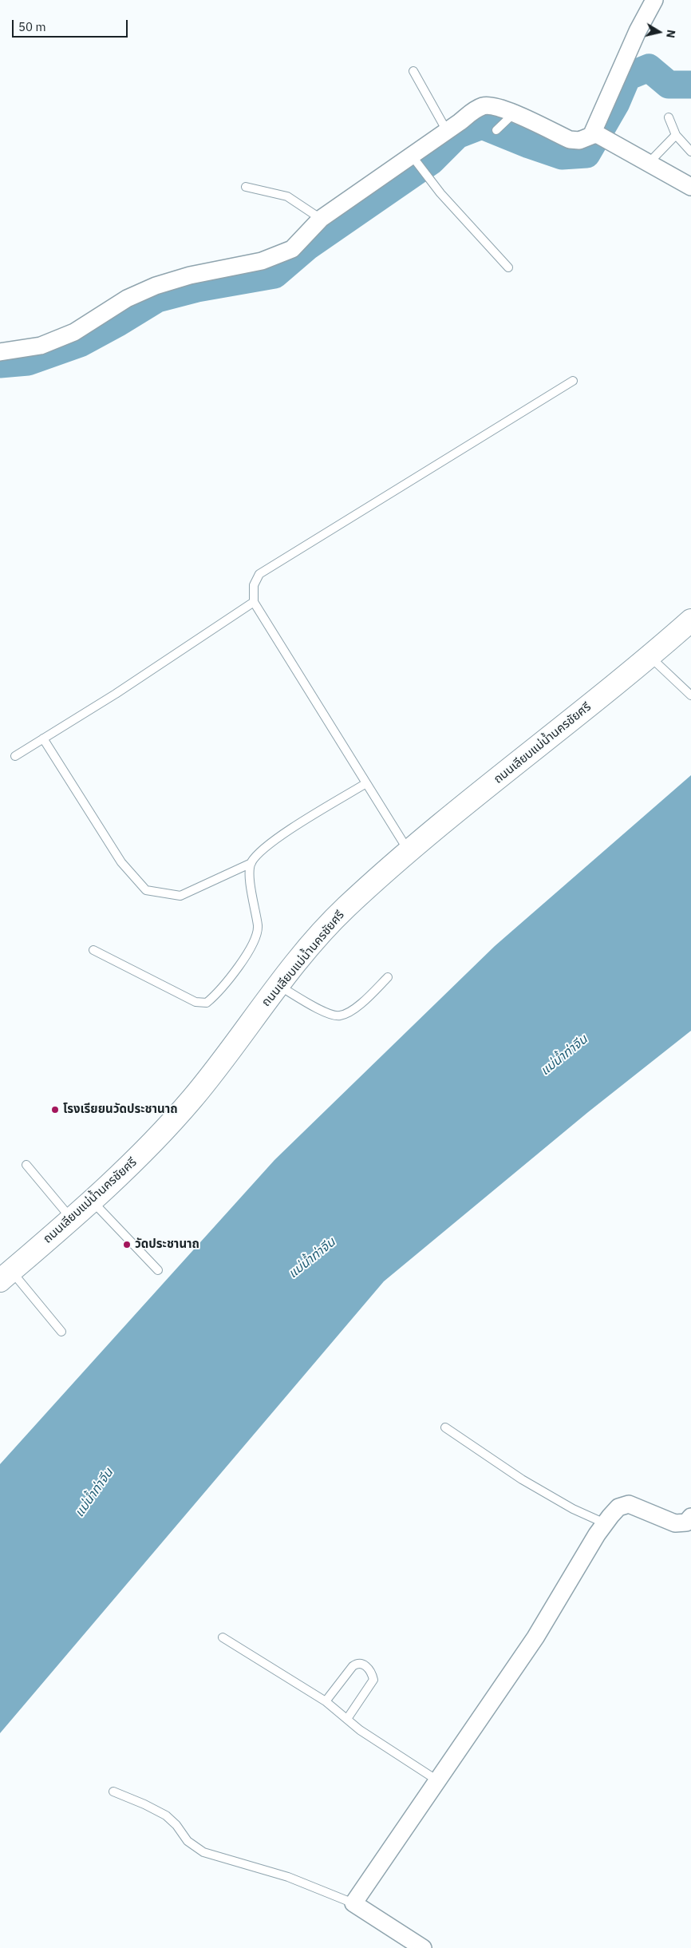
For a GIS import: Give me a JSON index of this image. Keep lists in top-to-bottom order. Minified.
{"streets":{"main road":["ถนนเลียบแม่น้ำนครชัยศรี"]},"water":["แม่น้ำท่าจีน"],"places":["โรงเรียยนวัดประชานาถ","วัดประชานาถ"],"scale_bar":"50 m","north":"right"}
